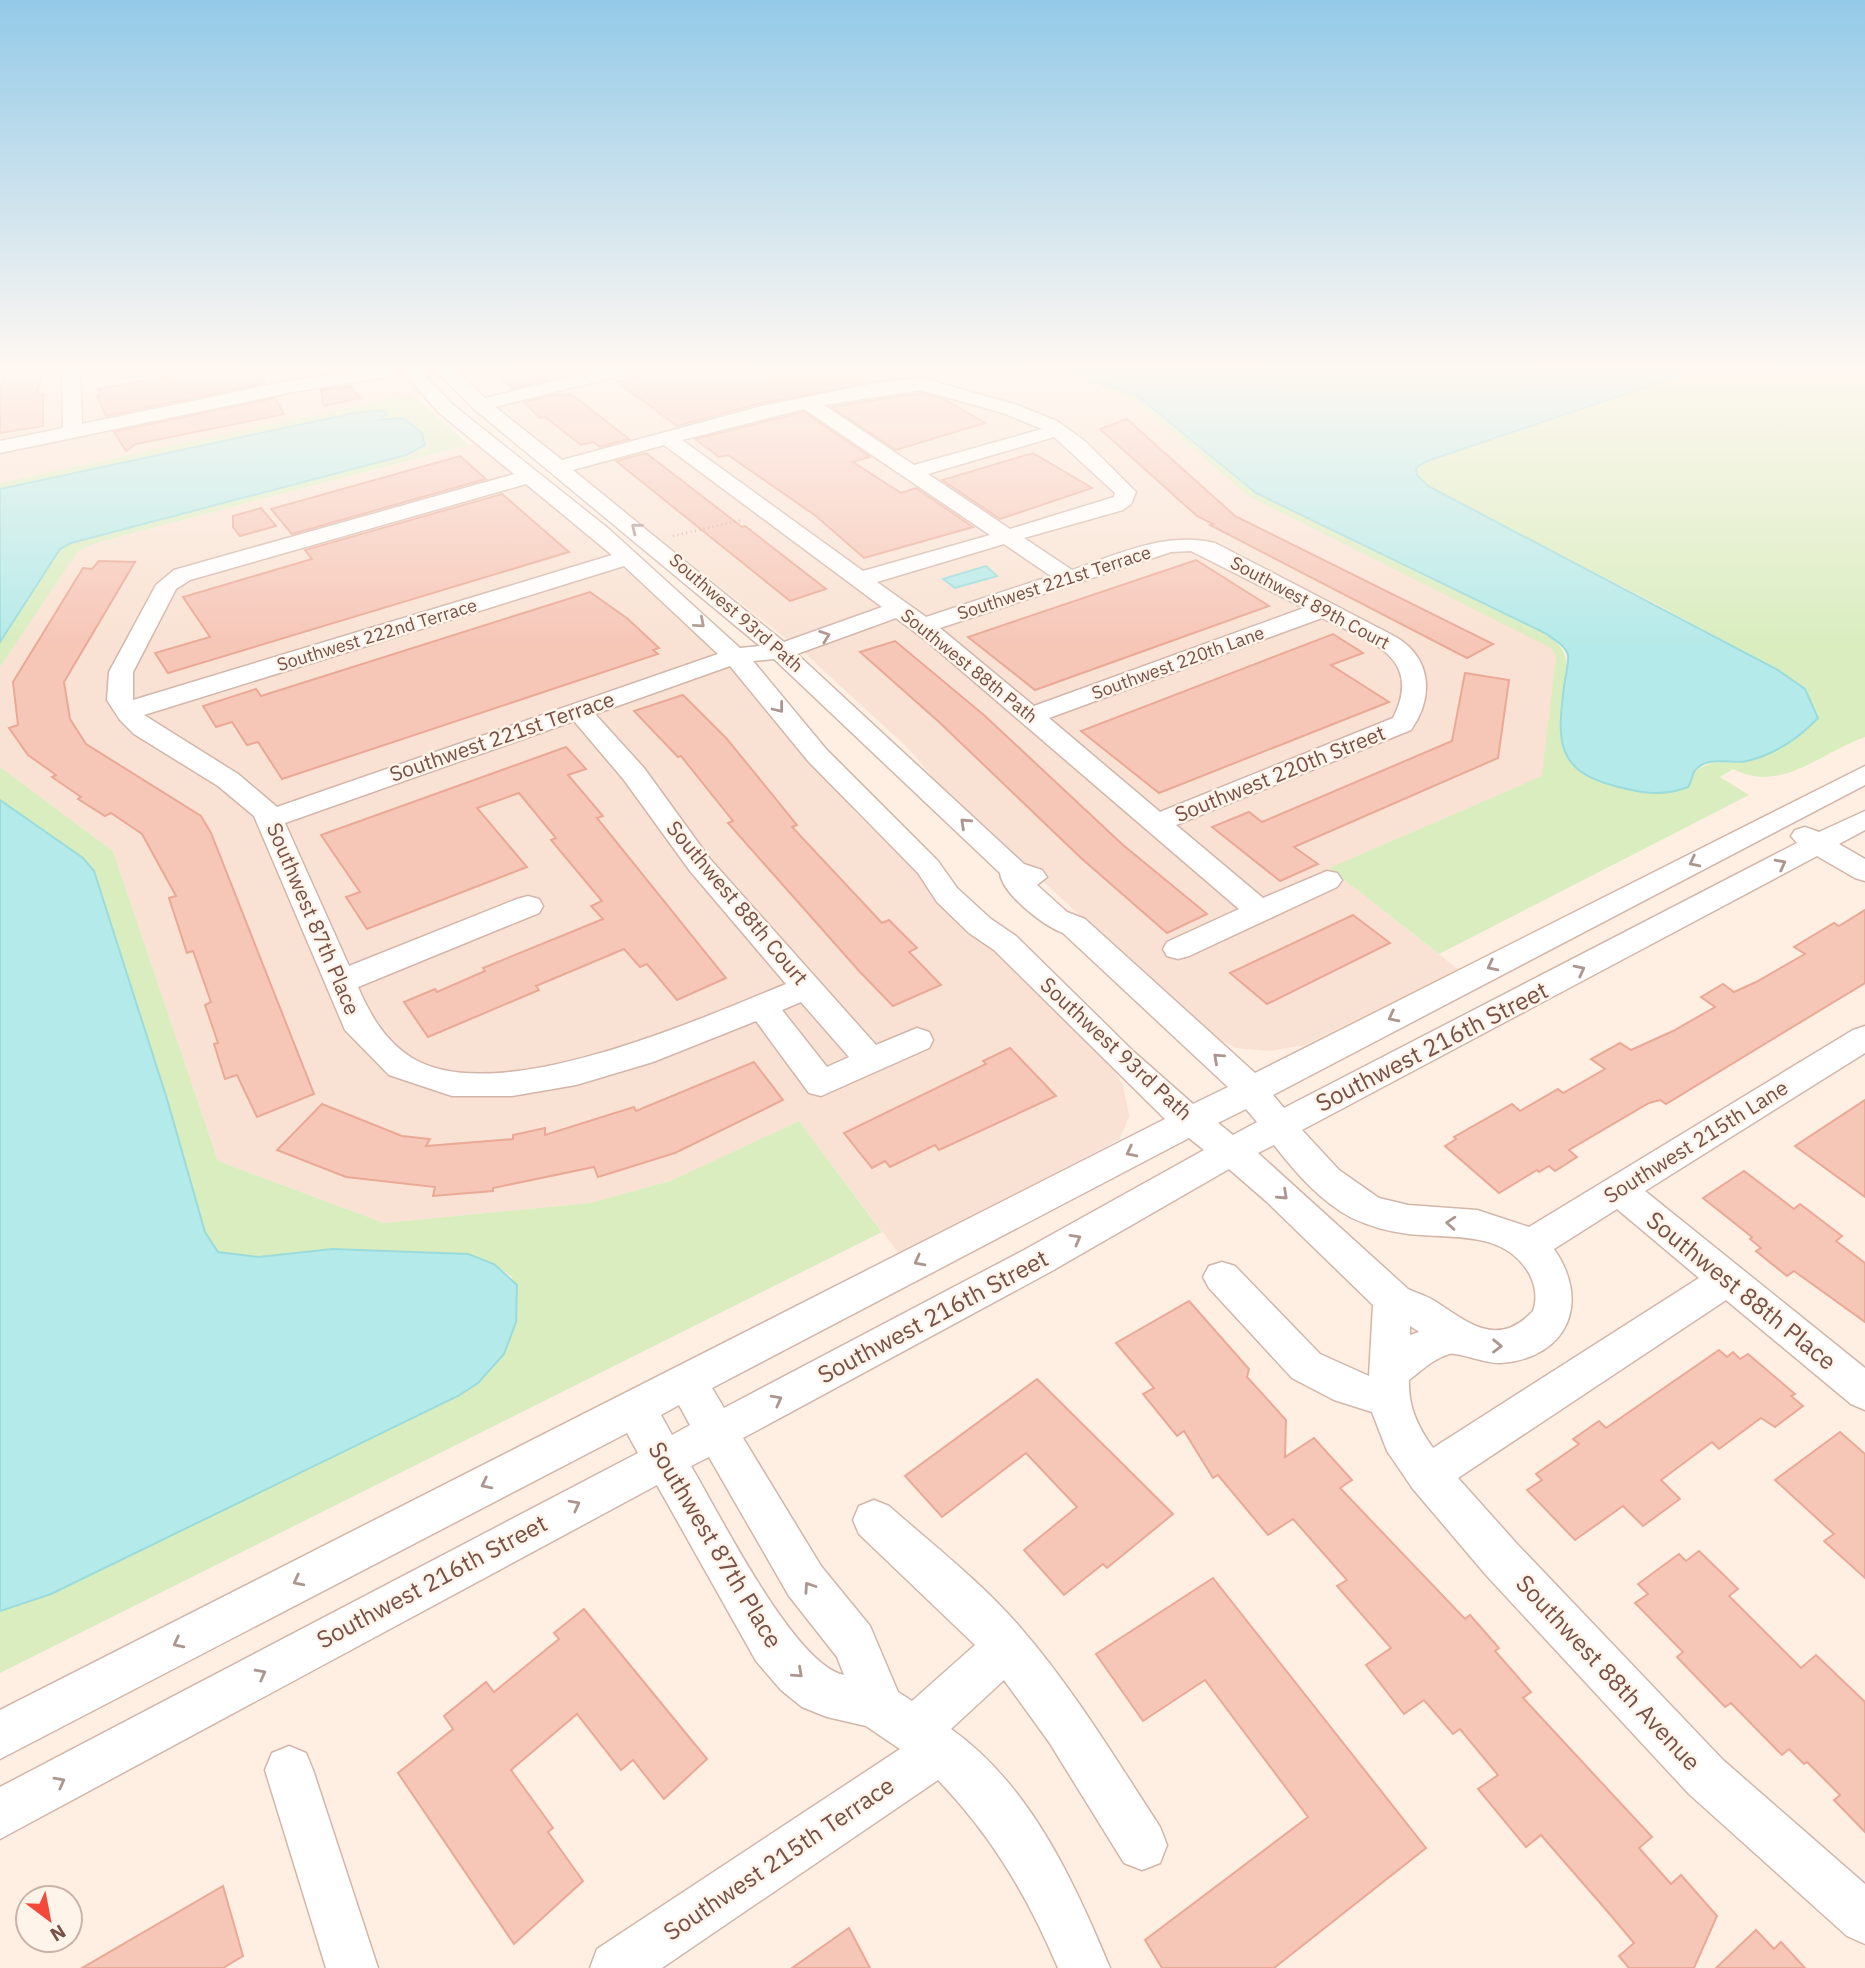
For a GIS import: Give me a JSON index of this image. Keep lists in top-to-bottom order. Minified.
{"streets":{"street":["Southwest 221st Terrace","Southwest 89th Court","Southwest 93rd Path","Southwest 222nd Terrace","Southwest 220th Lane","Southwest 88th Path","Southwest 220th Street","Southwest 88th Court","Southwest 87th Place","Southwest 216th Street","Southwest 215th Lane","Southwest 88th Place","Southwest 88th Avenue","Southwest 215th Terrace"]},"crossings":[["Southwest 221st Terrace","Southwest 89th Court"],["Southwest 221st Terrace","Southwest 93rd Path"],["Southwest 221st Terrace","Southwest 88th Path"],["Southwest 221st Terrace","Southwest 88th Court"],["Southwest 221st Terrace","Southwest 87th Place"],["Southwest 89th Court","Southwest 220th Lane"],["Southwest 89th Court","Southwest 220th Street"],["Southwest 93rd Path","Southwest 222nd Terrace"],["Southwest 93rd Path","Southwest 216th Street"],["Southwest 222nd Terrace","Southwest 87th Place"],["Southwest 220th Lane","Southwest 88th Path"],["Southwest 88th Path","Southwest 220th Street"],["Southwest 87th Place","Southwest 216th Street"],["Southwest 87th Place","Southwest 215th Terrace"],["Southwest 215th Lane","Southwest 88th Place"]],"north":"bottom right"}
